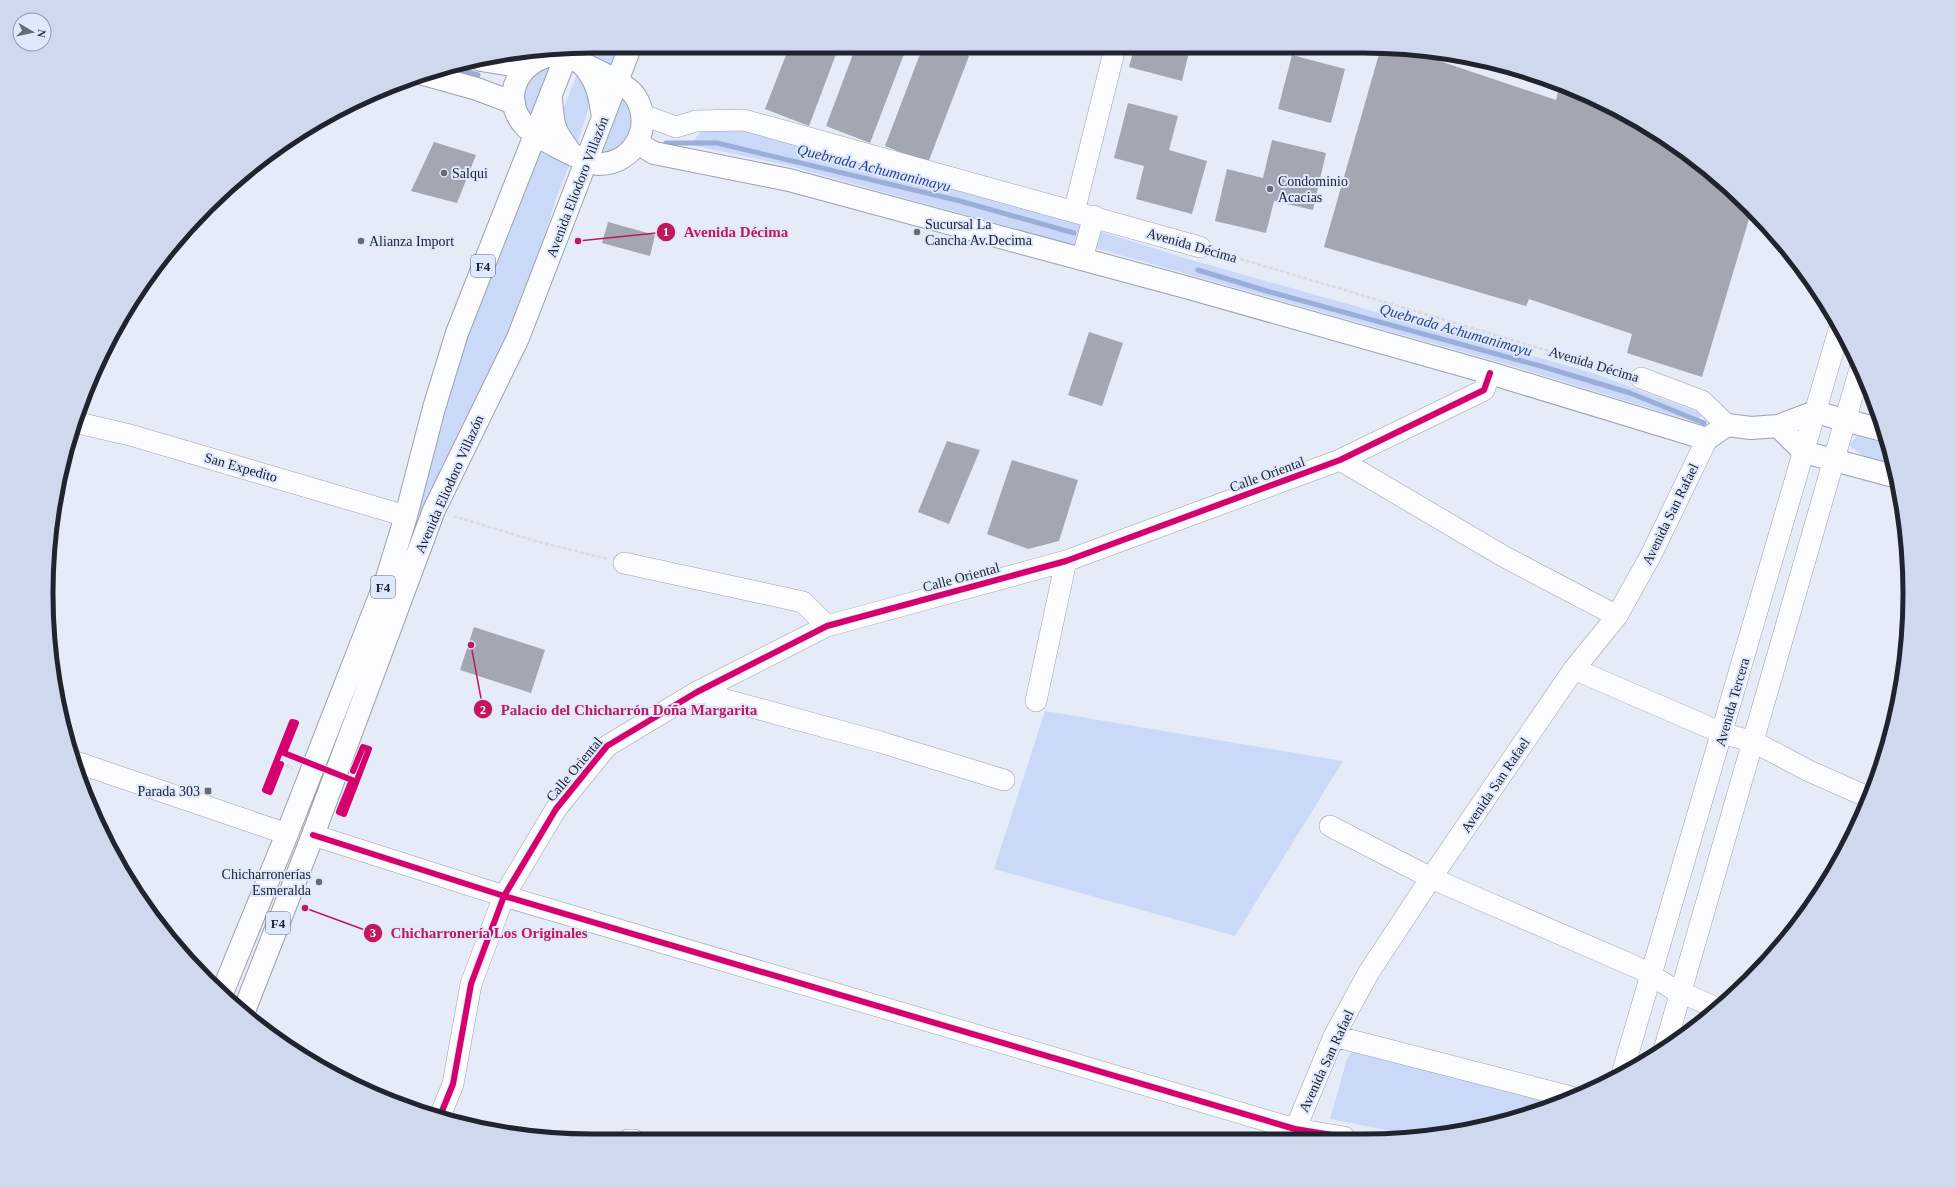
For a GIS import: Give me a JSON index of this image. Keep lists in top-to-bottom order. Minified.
{"streets":{"main road":["Avenida Eliodoro Villazón","F4"],"street":["Avenida Décima","San Expedito","Calle Oriental","Avenida San Rafael","Avenida Tercera"]},"crossings":[["Avenida Eliodoro Villazón","San Expedito"]],"water":["Quebrada Achumanimayu"],"places":{"other":["Salqui","Condominio Acacias","Sucursal La Cancha Av.Decima","Alianza Import","Avenida Décima","Palacio del Chicharrón Doña Margarita","Chicharronerías Esmeralda","Chicharronería Los Originales"],"transit":["Parada 303"]},"north":"right"}
